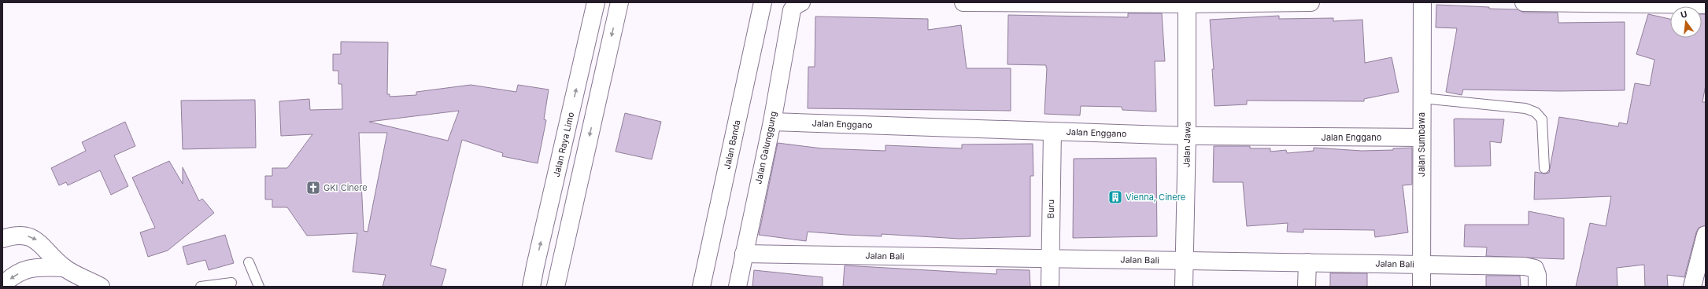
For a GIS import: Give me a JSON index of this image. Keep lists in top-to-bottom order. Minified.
{"streets":{"street":["Jalan Enggano","Jalan Raya Limo","Jalan Banda","Jalan Jawa","Jalan Sumbawa","Jalan Galunggung","Buru","Jalan Bali"]},"crossings":[["Jalan Enggano","Jalan Jawa"],["Jalan Enggano","Jalan Sumbawa"],["Jalan Enggano","Jalan Galunggung"],["Jalan Enggano","Buru"],["Jalan Jawa","Jalan Bali"],["Jalan Sumbawa","Jalan Bali"],["Jalan Galunggung","Jalan Bali"],["Buru","Jalan Bali"]],"places":{"church":["GKI Cinere"],"building":["Vienna, Cinere"]},"north":"top"}
